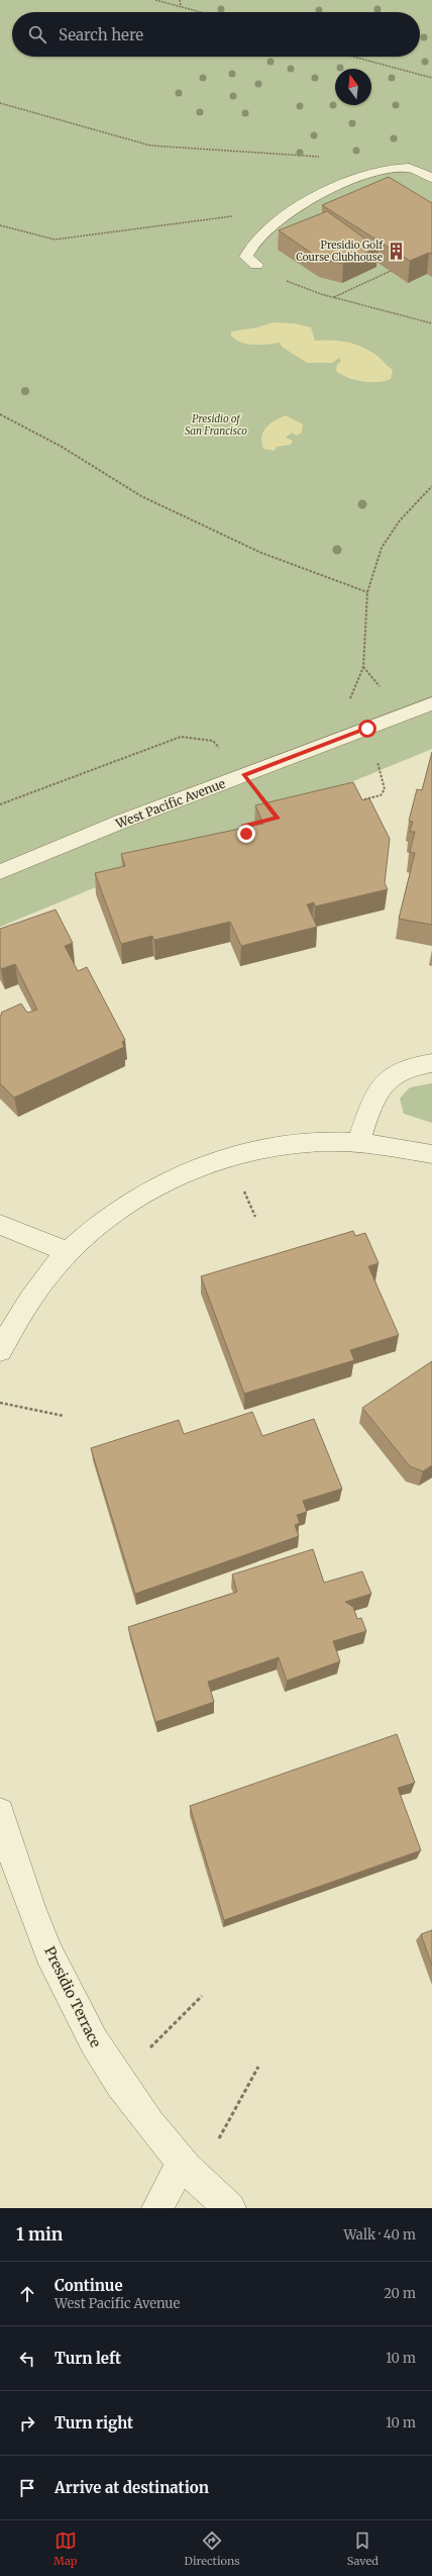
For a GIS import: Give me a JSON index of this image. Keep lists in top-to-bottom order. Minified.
{"streets":{"street":["West Pacific Avenue","Presidio Terrace"]},"parks":["Presidio of San Francisco"],"places":{"building":["Presidio Golf Course Clubhouse"]},"north":"top","page":{"search":"Search here","heading":["1 min","Walk · 40 m"],"list":[["Continue","West Pacific Avenue","20 m"],["Turn left","10 m"],["Turn right","10 m"],"Arrive at destination"],"nav":["Map","Directions","Saved"]}}
